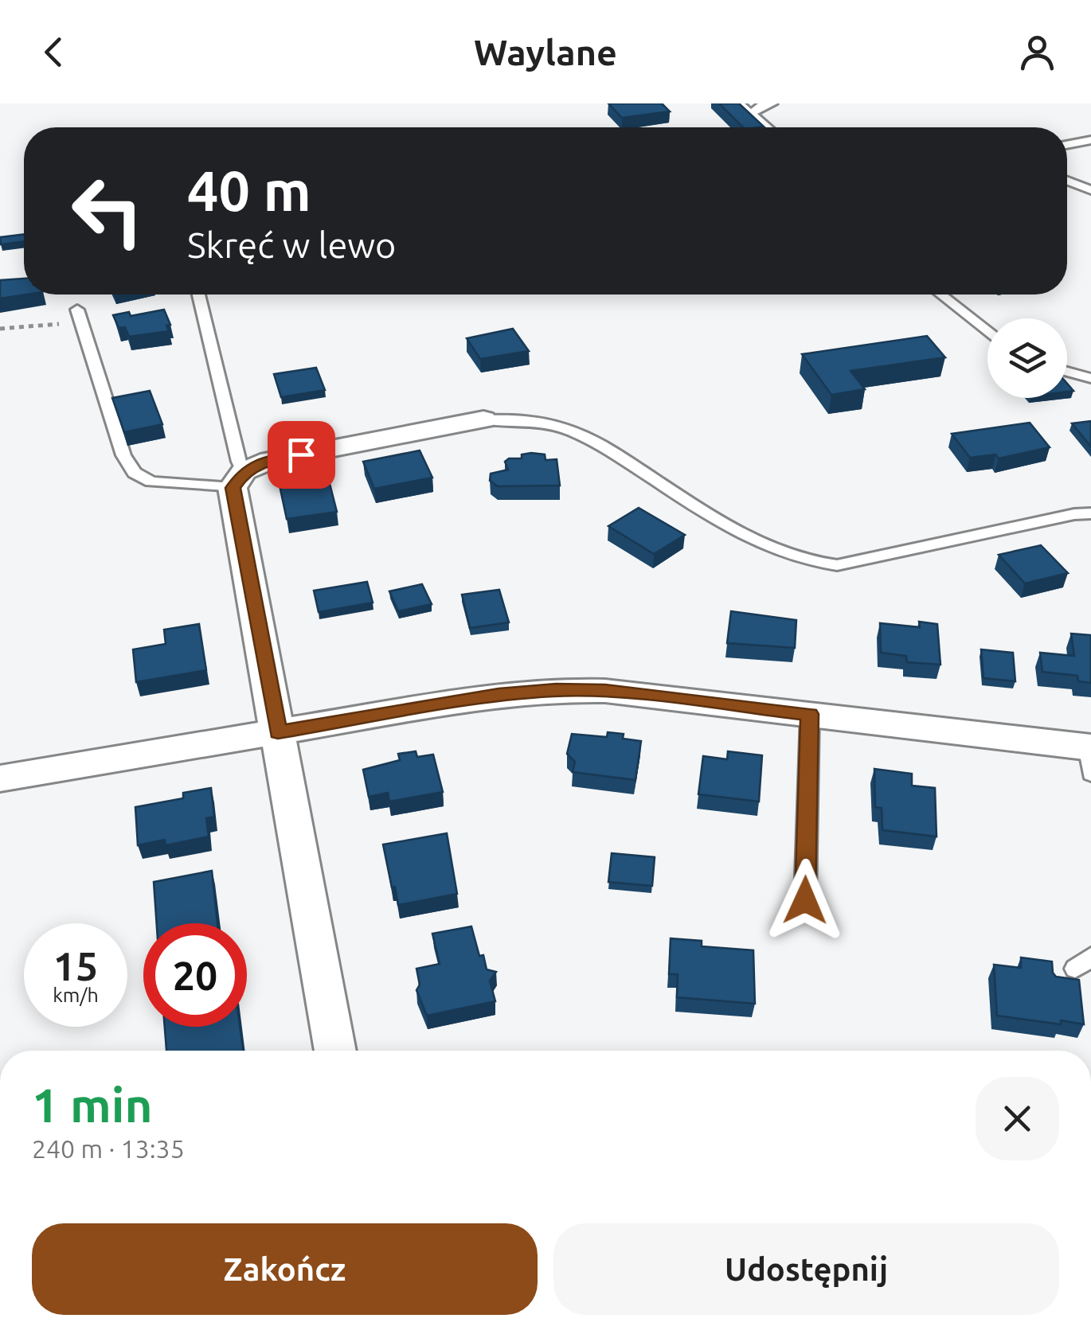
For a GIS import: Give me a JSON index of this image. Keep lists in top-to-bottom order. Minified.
{"page":{"header":"Waylane","turn":["40 m","Skręć w lewo"],"speed":"15 km/h","limit":"20","heading":["1 min","240 m · 13:35"],"buttons":["Zakończ","Udostępnij"]}}
